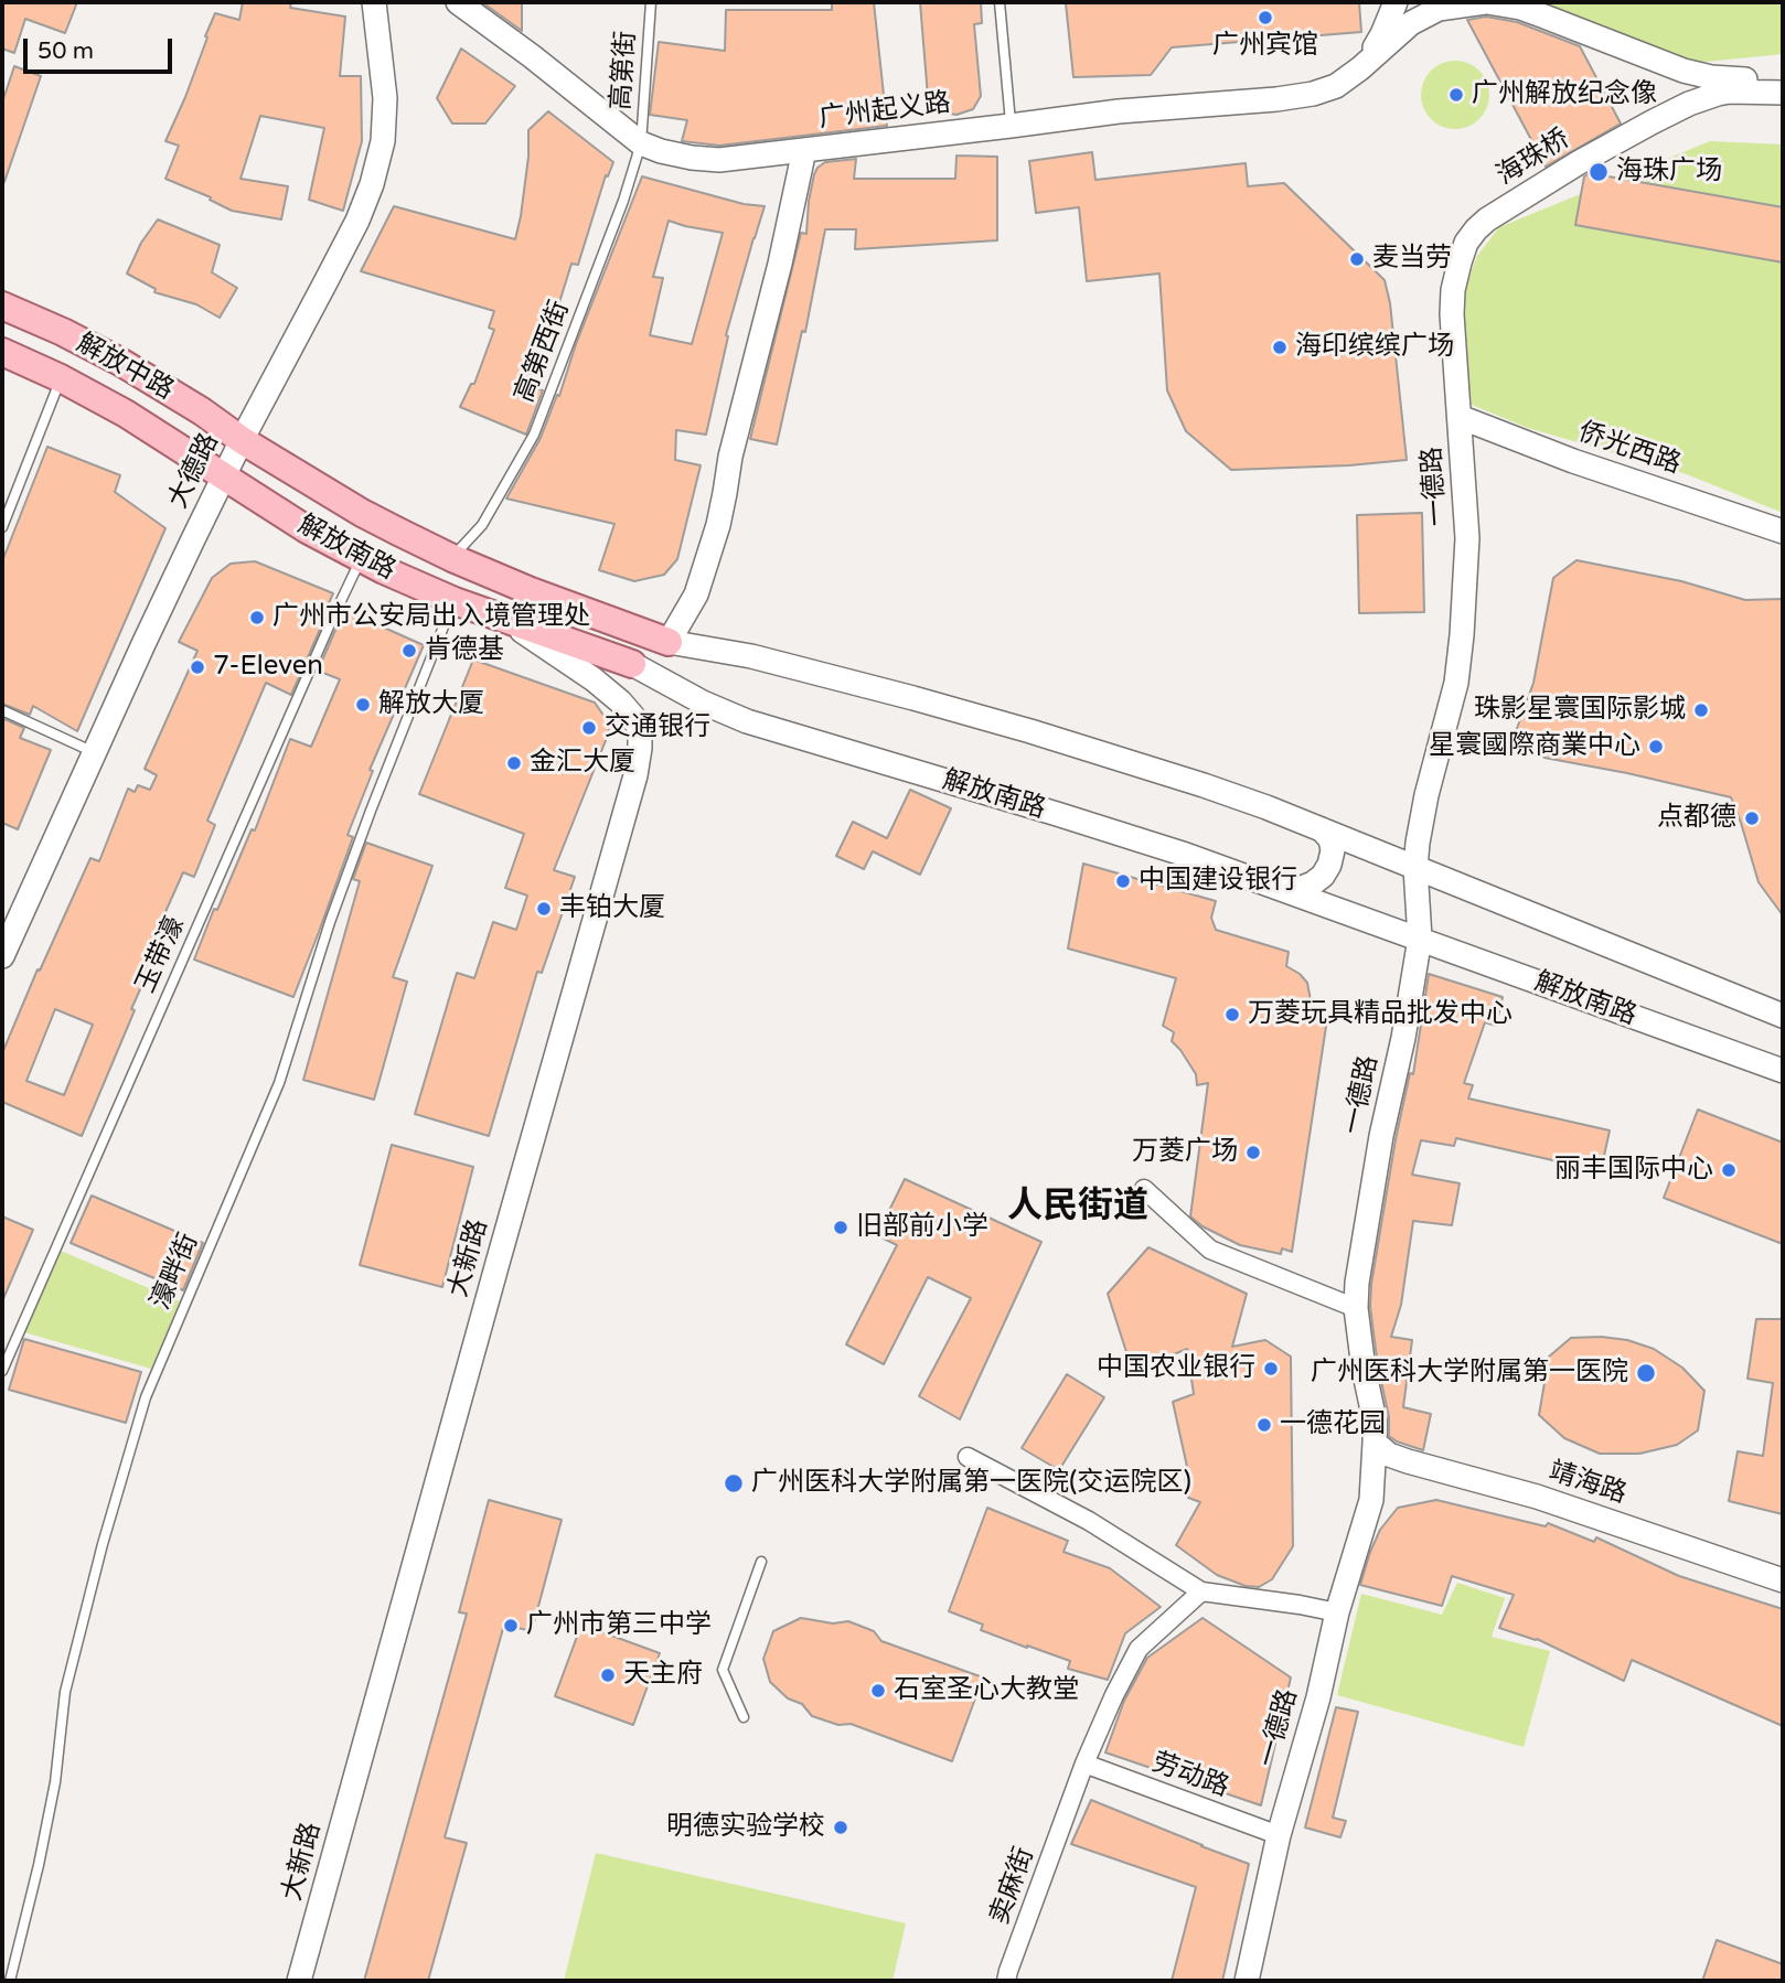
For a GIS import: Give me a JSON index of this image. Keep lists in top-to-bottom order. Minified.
{"streets":{"main road":["广州起义路","海珠桥","解放中路","侨光西路","大德路","一德路","解放南路","大新路","靖海路"],"street":["劳动路","卖麻街"],"lane":["高第街","高第西街","玉带濠","濠畔街"]},"crossings":[["高第街","广州起义路"],["高第街","高第西街"],["广州起义路","高第西街"],["海珠桥","一德路"],["高第西街","解放南路"],["解放中路","大德路"],["解放中路","解放南路"],["侨光西路","一德路"],["大德路","解放南路"],["一德路","解放南路"],["一德路","靖海路"],["一德路","劳动路"],["解放南路","玉带濠"],["解放南路","大新路"],["解放南路","濠畔街"],["劳动路","卖麻街"]],"districts":["人民街道"],"places":["广州宾馆","广州解放纪念像","海珠广场","麦当劳","海印缤缤广场","广州市公安局出入境管理处","肯德基","7-Eleven","解放大厦","珠影星寰国际影城","交通银行","星寰國際商業中心","金汇大厦","点都德","中国建设银行","丰铂大厦","万菱玩具精品批发中心","万菱广场","丽丰国际中心","旧部前小学","中国农业银行","广州医科大学附属第一医院","一德花园","广州医科大学附属第一医院(交运院区)","广州市第三中学","天主府","石室圣心大教堂","明德实验学校"],"scale_bar":"50 m"}
